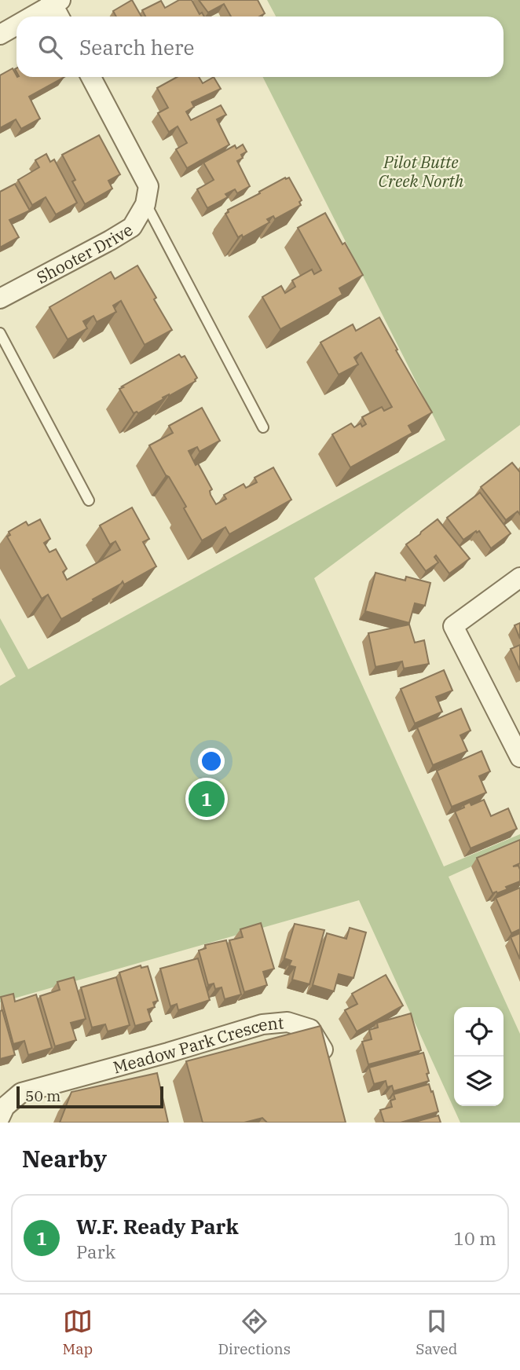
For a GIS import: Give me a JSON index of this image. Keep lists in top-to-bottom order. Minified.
{"streets":{"street":["Shooter Drive","Meadow Park Crescent"]},"parks":["Pilot Butte Creek North"],"scale_bar":"50 m","page":{"search":"Search here","pins":"1","scale":"50 m","heading":"Nearby","list":[{"mark":"1","name":"W.F. Ready Park","note":"Park","value":"10 m"}],"nav":["Map","Directions","Saved"]}}
